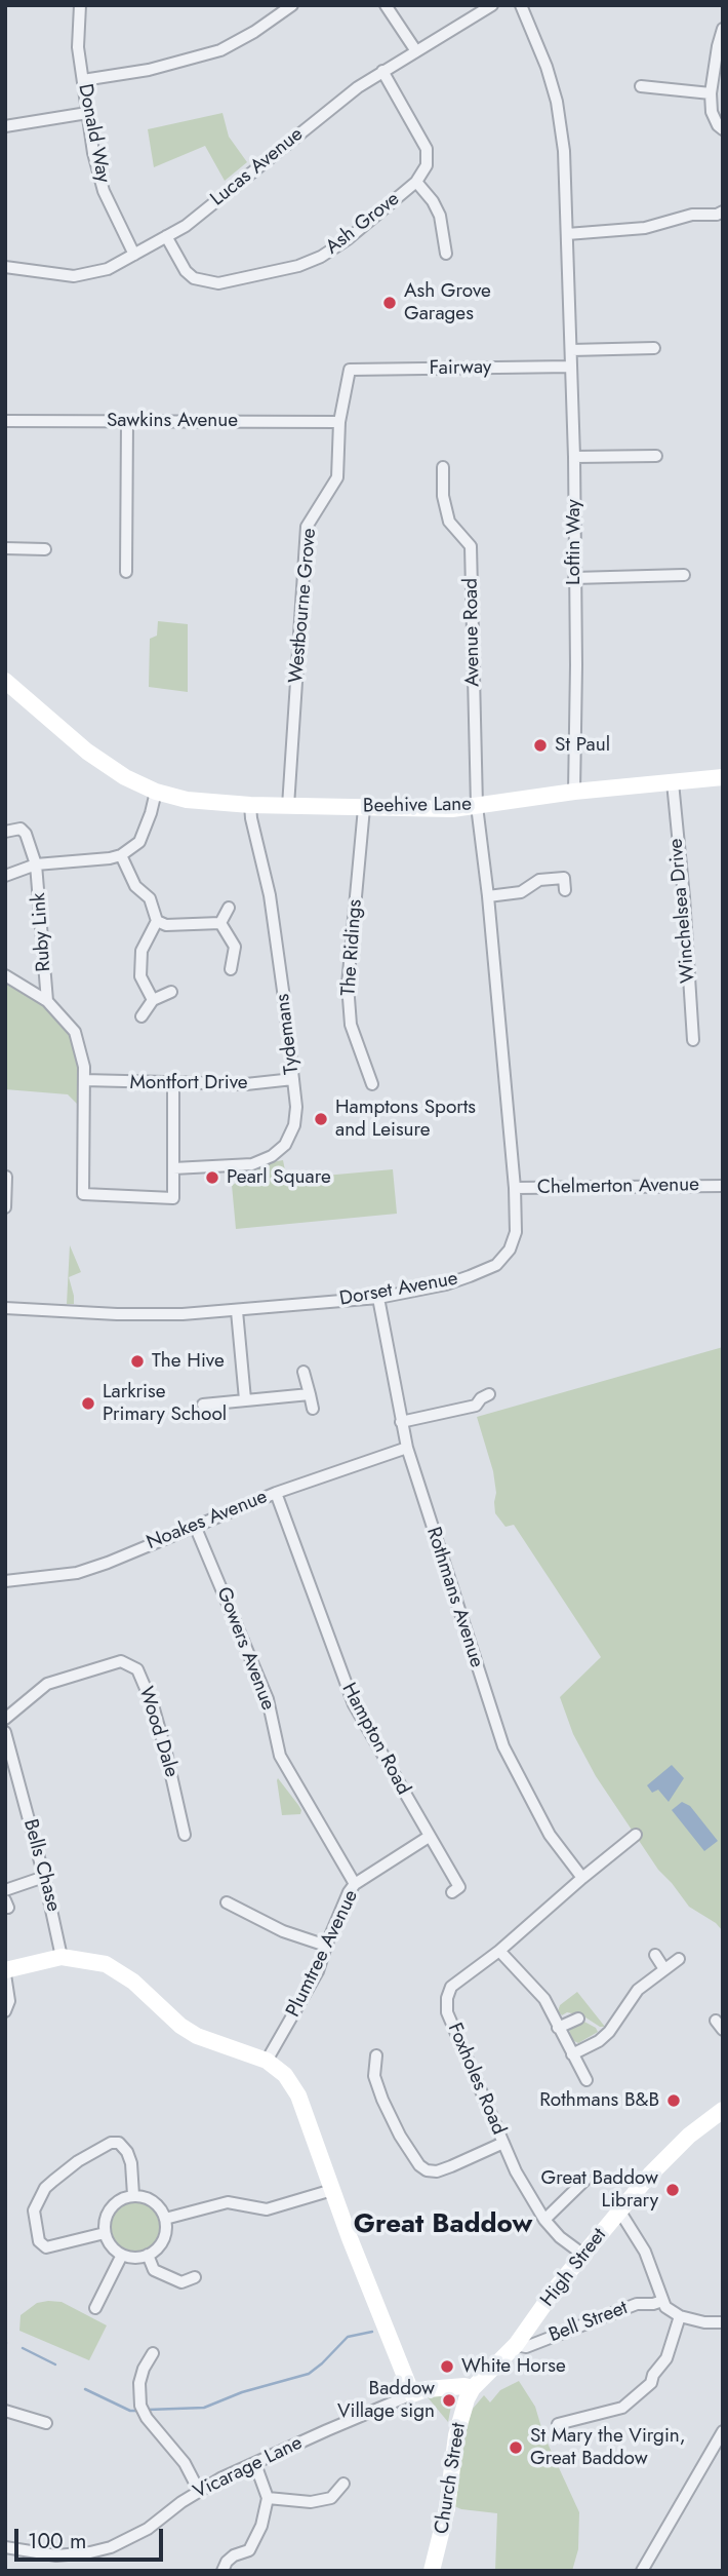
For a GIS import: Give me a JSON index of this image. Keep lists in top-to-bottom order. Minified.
{"streets":{"street":["Donald Way","Lucas Avenue","Ash Grove","Fairway","Sawkins Avenue","Loftin Way","Westbourne Grove","Avenue Road","Beehive Lane","Winchelsea Drive","Ruby Link","The Ridings","Tydemans","Montfort Drive","Chelmerton Avenue","Dorset Avenue","Noakes Avenue","Rothmans Avenue","Gowers Avenue","Wood Dale","Hampton Road","Bells Chase","Plumtree Avenue","Foxholes Road","High Street","Bell Street","Vicarage Lane","Church Street"]},"crossings":[["Donald Way","Lucas Avenue"],["Lucas Avenue","Ash Grove"],["Fairway","Loftin Way"],["Fairway","Westbourne Grove"],["Sawkins Avenue","Westbourne Grove"],["Loftin Way","Beehive Lane"],["Westbourne Grove","Beehive Lane"],["Avenue Road","Beehive Lane"],["Avenue Road","Dorset Avenue"],["Beehive Lane","Winchelsea Drive"],["Beehive Lane","The Ridings"],["Beehive Lane","Tydemans"],["Beehive Lane","Dorset Avenue"],["Tydemans","Montfort Drive"],["Chelmerton Avenue","Dorset Avenue"],["Dorset Avenue","Rothmans Avenue"],["Noakes Avenue","Rothmans Avenue"],["Noakes Avenue","Gowers Avenue"],["Noakes Avenue","Hampton Road"],["Rothmans Avenue","Foxholes Road"],["Gowers Avenue","Plumtree Avenue"],["Hampton Road","Plumtree Avenue"],["Foxholes Road","High Street"],["High Street","Bell Street"],["High Street","Church Street"]],"districts":["Great Baddow"],"places":["Ash Grove Garages","St Paul","Hamptons Sports and Leisure","Pearl Square","The Hive","Larkrise Primary School","Rothmans B&B","Great Baddow Library","White Horse","Baddow Village sign","St Mary the Virgin, Great Baddow"],"scale_bar":"100 m"}
